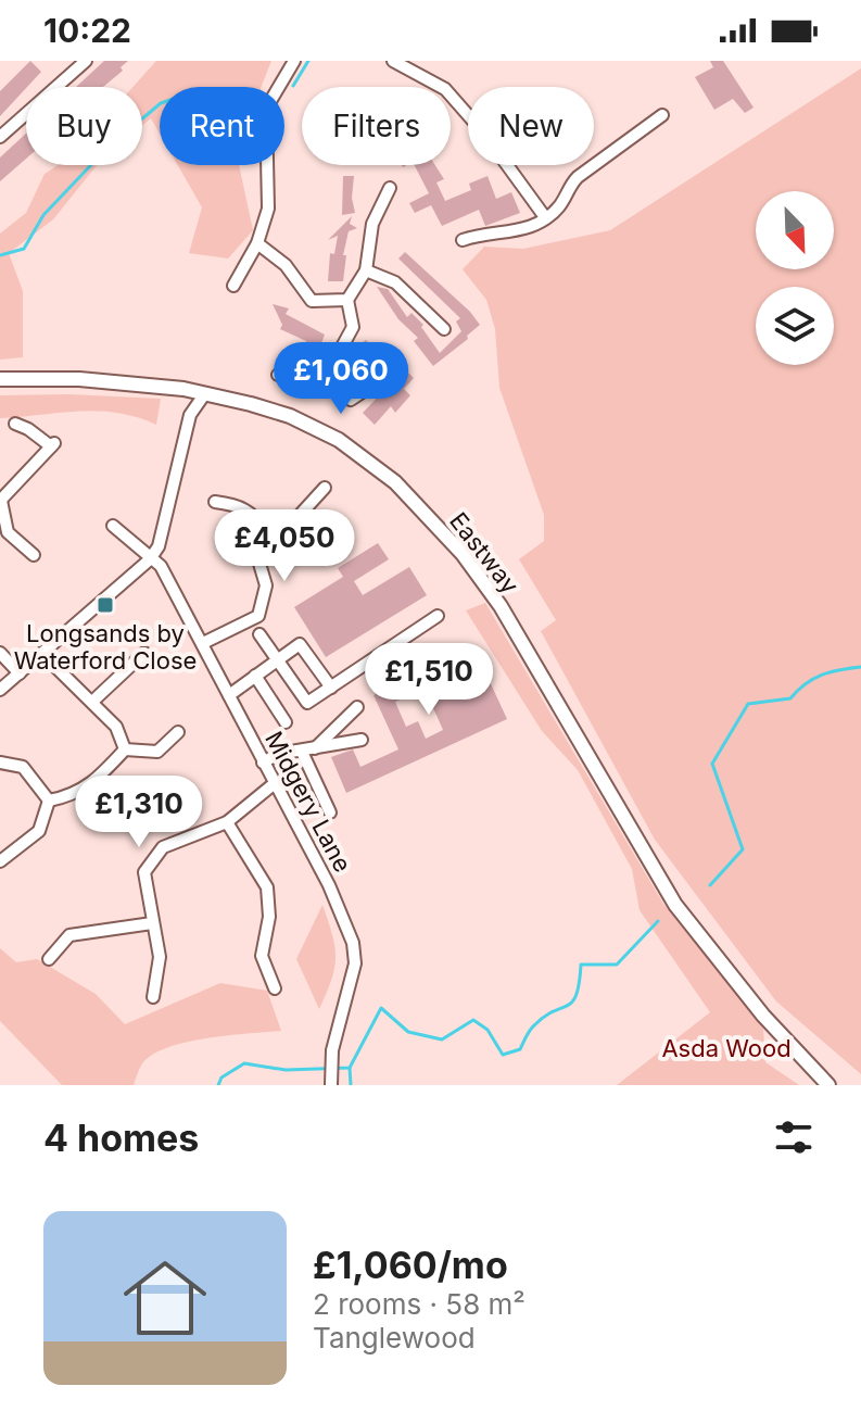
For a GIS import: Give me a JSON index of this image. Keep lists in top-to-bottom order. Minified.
{"streets":{"main road":["Eastway"],"street":["Midgery Lane"]},"parks":["Asda Wood"],"places":{"transit":["Longsands by Waterford Close"]},"north":"bottom right","page":{"status":"10:22","chip":["Buy","Rent","Filters","New"],"price":["£1,060","£4,050","£1,510","£1,310"],"heading":"4 homes","list":[{"name":"£1,060/mo","note":"2 rooms · 58 m² · Tanglewood"}]}}
